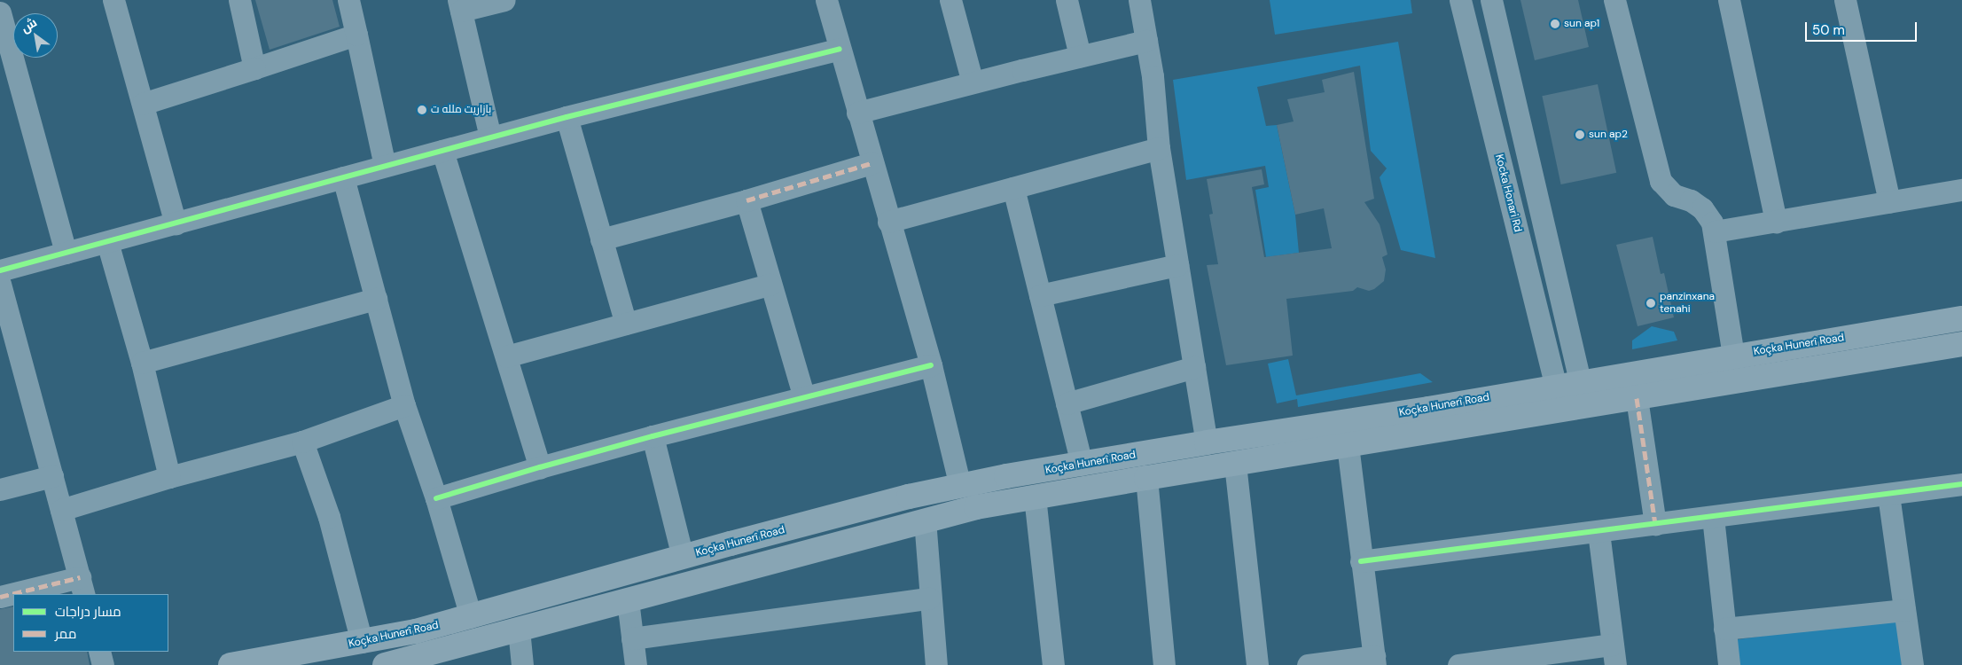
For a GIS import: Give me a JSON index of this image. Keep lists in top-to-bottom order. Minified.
{"streets":{"main road":["Koçka Hunerî Road"],"street":["Kocka Honari Rd"]},"crossings":[["Kocka Honari Rd","Koçka Hunerî Road"]],"places":["sun ap1","بازاريت ملله ت","sun ap2","panzinxana tenahi"],"legend":["مسار دراجات","ممر"],"scale_bar":"50 m","north":"top left"}
